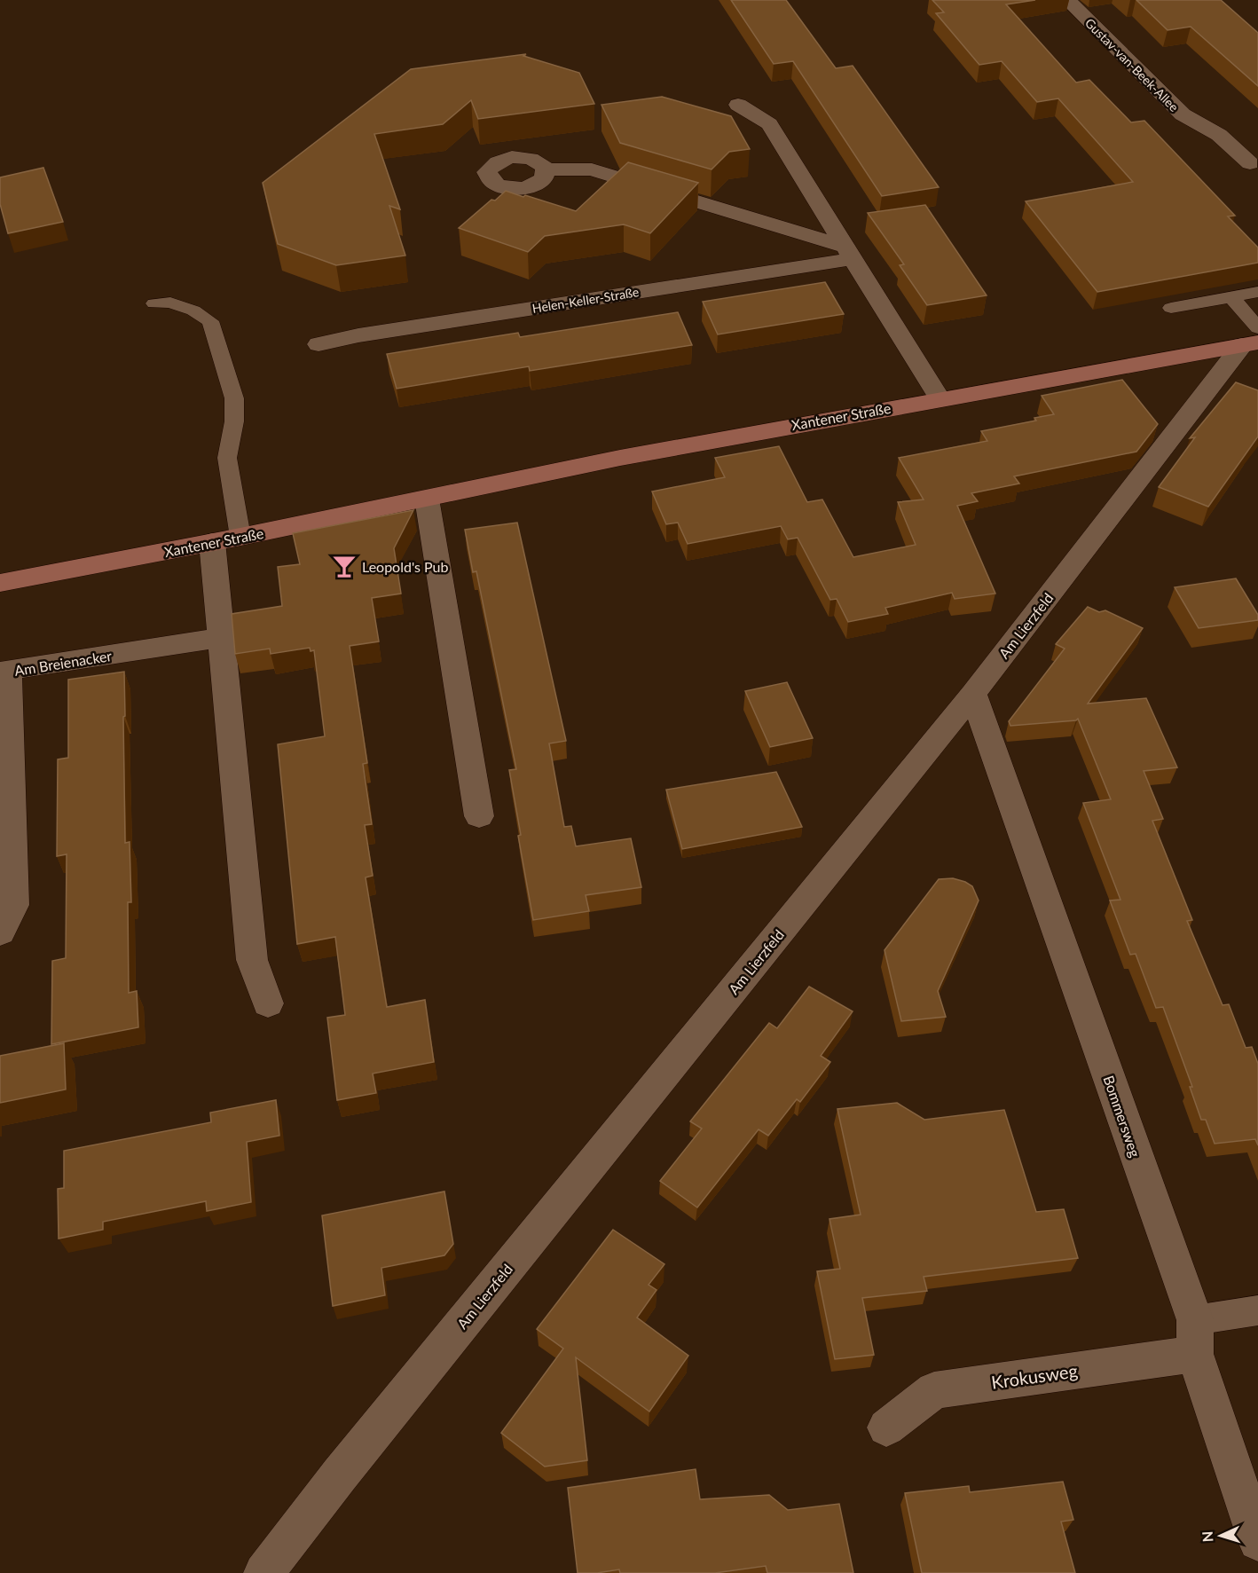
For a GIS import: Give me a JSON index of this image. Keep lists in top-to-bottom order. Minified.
{"streets":{"main road":["Xantener Straße"],"street":["Gustav-van-Beek-Allee","Helen-Keller-Straße","Am Lierzfeld","Am Breienacker","Bommersweg","Krokusweg"]},"crossings":[["Xantener Straße","Am Lierzfeld"],["Am Lierzfeld","Bommersweg"],["Bommersweg","Krokusweg"]],"places":{"bar":["Leopold's Pub"]},"north":"left"}
